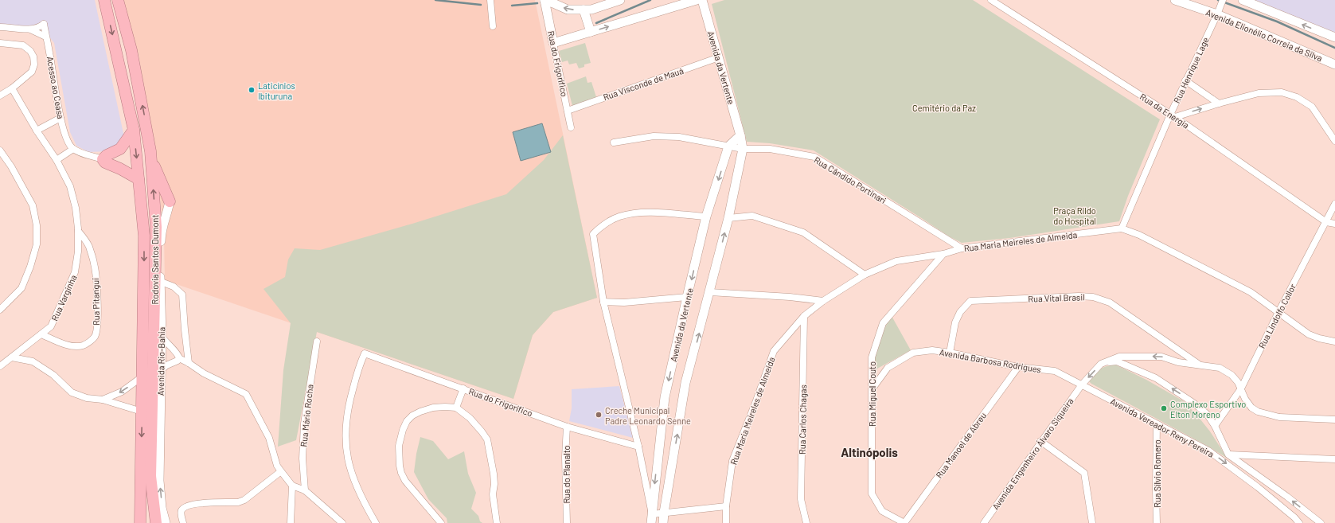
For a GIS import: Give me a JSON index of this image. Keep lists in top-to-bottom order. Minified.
{"streets":{"highway":["Rodovia Santos Dumont"],"street":["Avenida Elionélio Correia da Silva","Rua do Frigorífico","Avenida da Vertente","Rua Henrique Lage","Rua Visconde de Mauá","Acesso ao Ceasa","Rua da Energia","Rua Cândido Portinari","Rua Maria Meireles de Almeida","Rua Varginha","Rua Vital Brasil","Rua Pitangui","Rua Lindolfo Collor","Avenida Barbosa Rodrigues","Avenida Rio-Bahia","Rua Miguel Couto","Rua Mário Rocha","Rua Carlos Chagas","Avenida Vereador Reny Pereira","Rua Manoel de Abreu","Avenida Engenheiro Álvaro Siqueira","Rua Sílvio Romero","Rua do Planalto"]},"crossings":[["Avenida Elionélio Correia da Silva","Rua Henrique Lage"],["Rua do Frigorífico","Rua Visconde de Mauá"],["Rua do Frigorífico","Rua do Planalto"],["Avenida da Vertente","Rua Visconde de Mauá"],["Avenida da Vertente","Rua Cândido Portinari"],["Rua Henrique Lage","Rua da Energia"],["Rua Henrique Lage","Rua Maria Meireles de Almeida"],["Rua da Energia","Rua Lindolfo Collor"],["Rua Cândido Portinari","Rua Maria Meireles de Almeida"],["Rua Maria Meireles de Almeida","Rua Lindolfo Collor"],["Rua Maria Meireles de Almeida","Rua Miguel Couto"],["Rua Maria Meireles de Almeida","Rua Carlos Chagas"],["Rodovia Santos Dumont","Avenida Rio-Bahia"],["Rua Varginha","Rua Pitangui"],["Rua Vital Brasil","Avenida Barbosa Rodrigues"],["Rua Lindolfo Collor","Avenida Vereador Reny Pereira"],["Avenida Barbosa Rodrigues","Rua Miguel Couto"],["Avenida Barbosa Rodrigues","Avenida Vereador Reny Pereira"],["Avenida Barbosa Rodrigues","Rua Manoel de Abreu"],["Avenida Barbosa Rodrigues","Avenida Engenheiro Álvaro Siqueira"],["Rua Miguel Couto","Rua Manoel de Abreu"],["Avenida Vereador Reny Pereira","Avenida Engenheiro Álvaro Siqueira"],["Avenida Vereador Reny Pereira","Rua Sílvio Romero"]],"one_way":["Avenida Rio-Bahia"],"districts":["Altinópolis"],"parks":["Cemitério da Paz","Praça Rildo do Hospital"],"places":["Laticínios Ibituruna","Complexo Esportivo Elton Moreno","Creche Municipal Padre Leonardo Senne"]}
